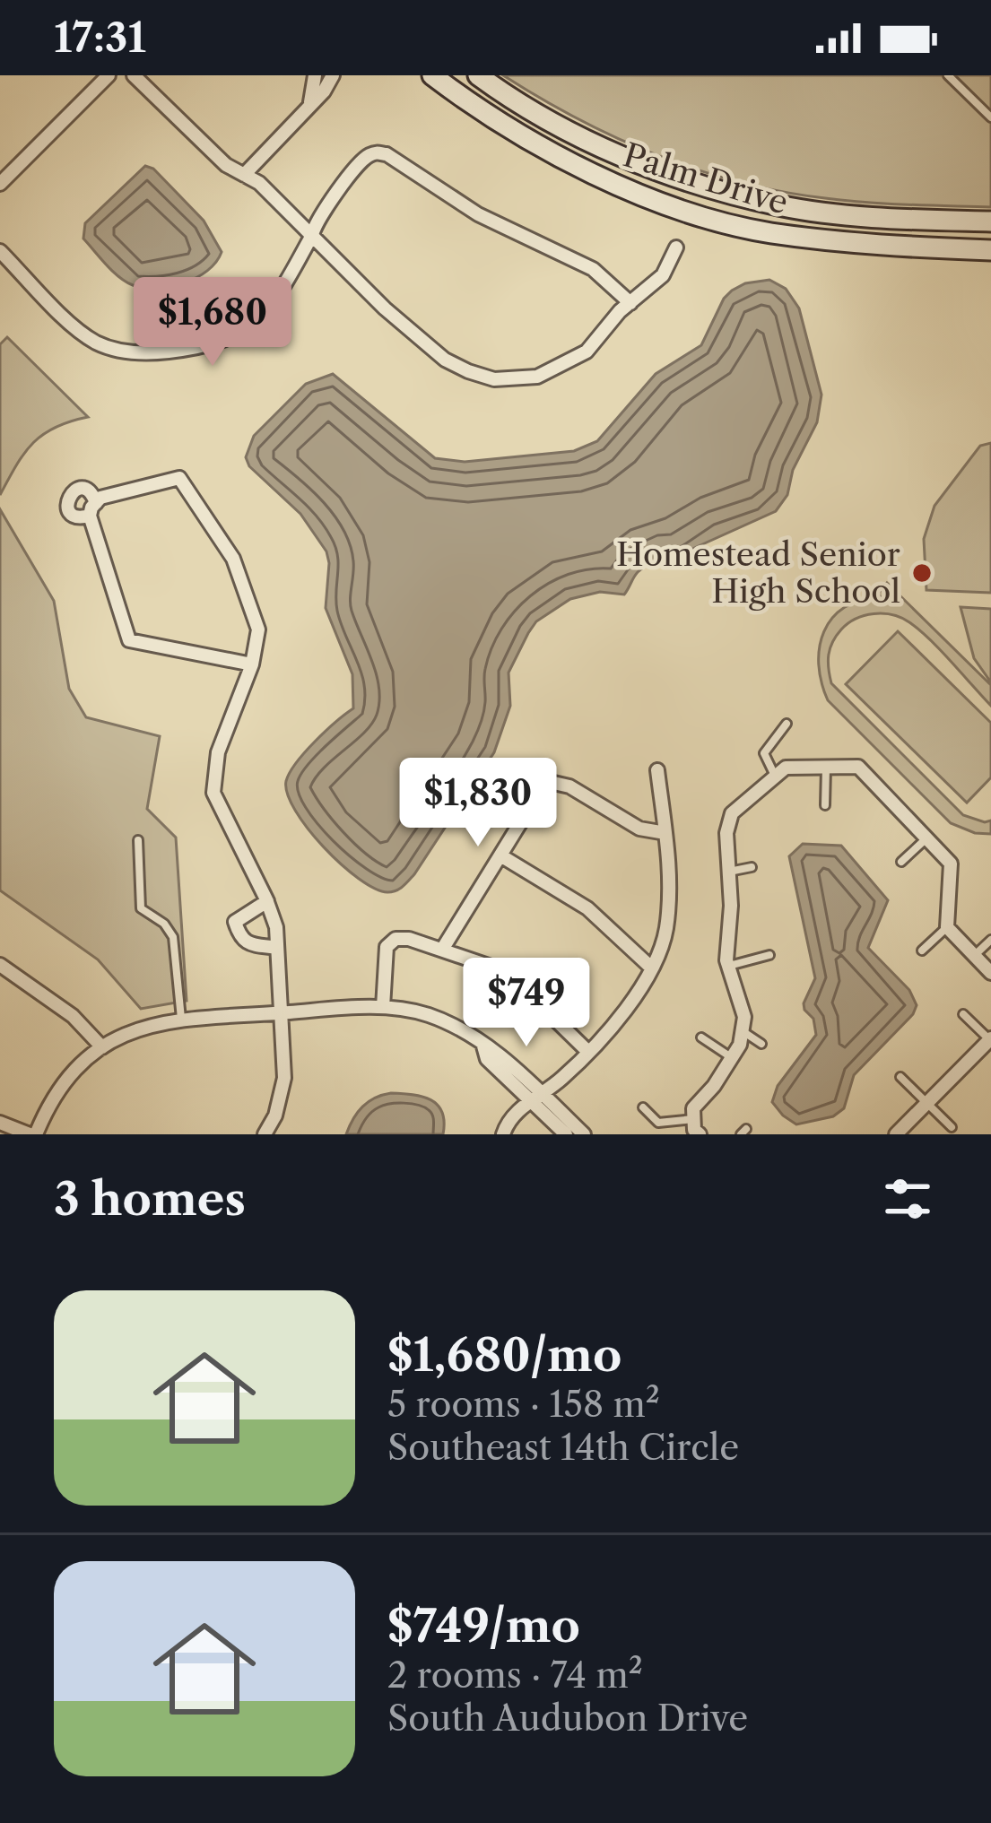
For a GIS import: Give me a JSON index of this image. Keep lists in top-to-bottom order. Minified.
{"streets":{"main road":["Palm Drive"]},"places":["Homestead Senior High School"],"page":{"status":"17:31","price":["$1,680","$1,830","$749"],"heading":"3 homes","list":[{"name":"$1,680/mo","note":"5 rooms · 158 m² · Southeast 14th Circle"},{"name":"$749/mo","note":"2 rooms · 74 m² · South Audubon Drive"}]}}
